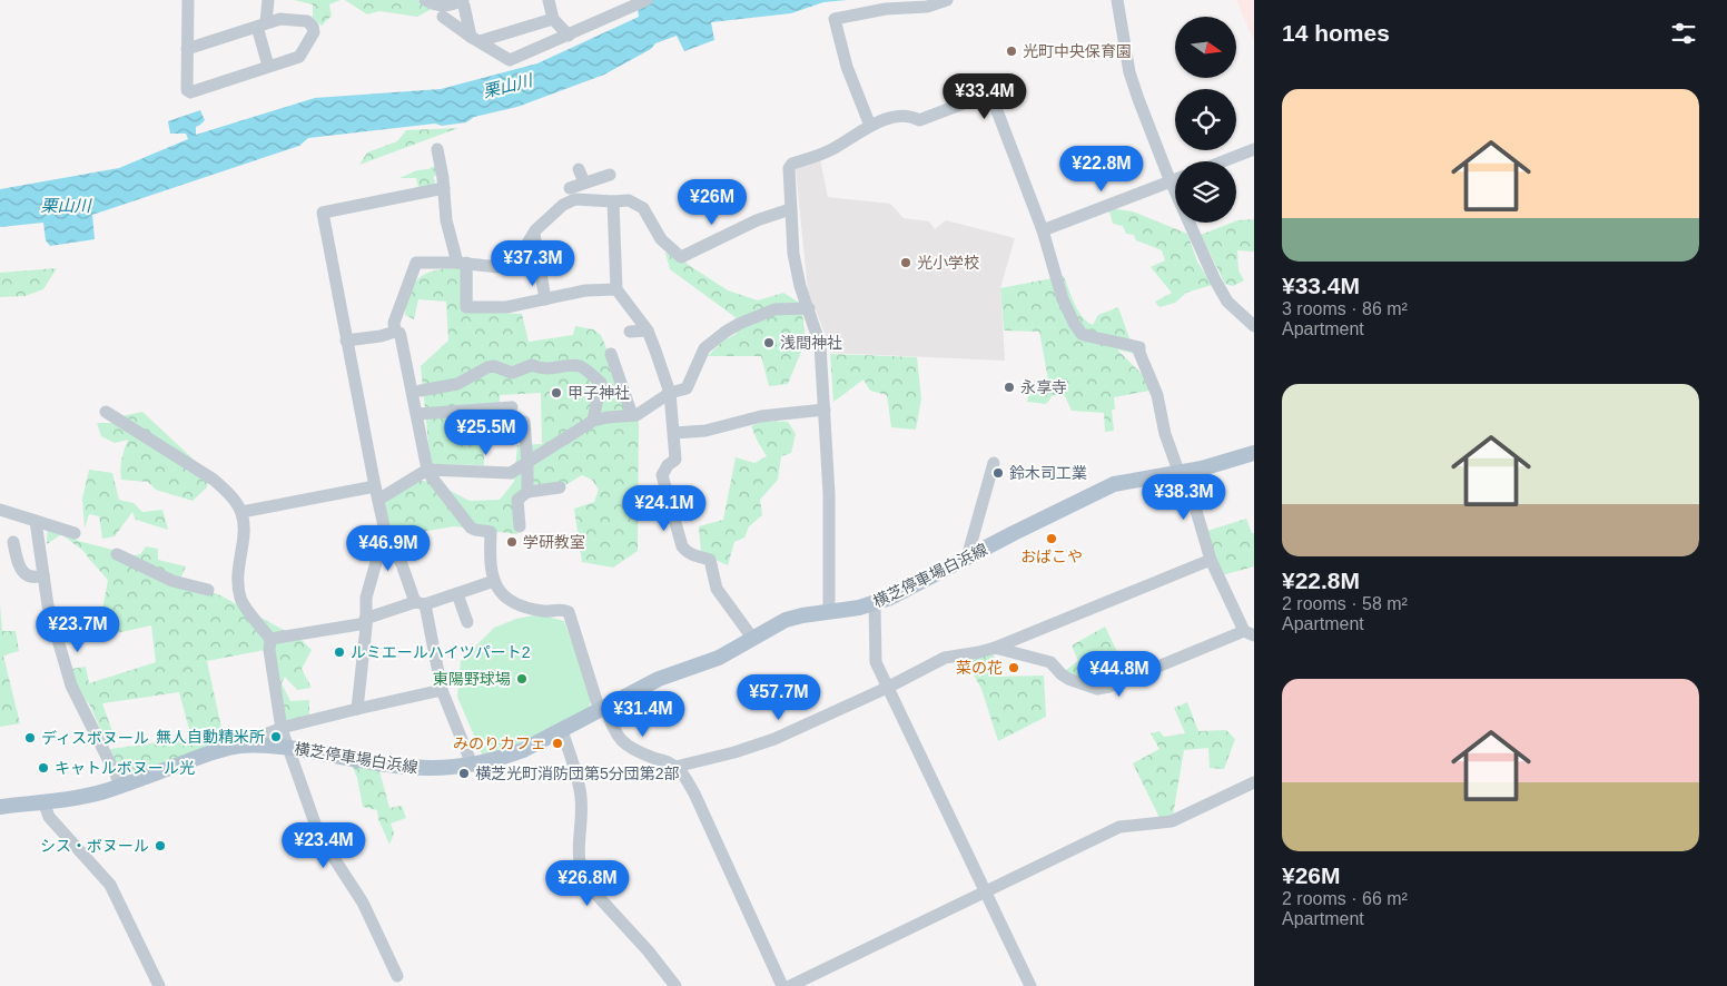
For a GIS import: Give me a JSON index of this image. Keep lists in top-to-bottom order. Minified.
{"streets":{"main road":["横芝停車場白浜線"]},"water":["栗山川"],"places":["光町中央保育園","光小学校","浅間神社","永享寺","甲子神社","鈴木司工業","おばこや","学研教室","ルミエールハイツパート2","菜の花","東陽野球場","無人自動精米所","ディスボヌール","みのりカフェ","キャトルボヌール光","横芝光町消防団第5分団第2部","シス・ボヌール"],"north":"right","page":{"heading":"14 homes","list":[{"name":"¥33.4M","note":"3 rooms · 86 m² · Apartment"},{"name":"¥22.8M","note":"2 rooms · 58 m² · Apartment"},{"name":"¥26M","note":"2 rooms · 66 m² · Apartment"}],"price":["¥33.4M","¥22.8M","¥26M","¥37.3M","¥25.5M","¥38.3M","¥24.1M","¥46.9M","¥23.7M","¥44.8M","¥57.7M","¥31.4M","¥23.4M","¥26.8M"]}}
